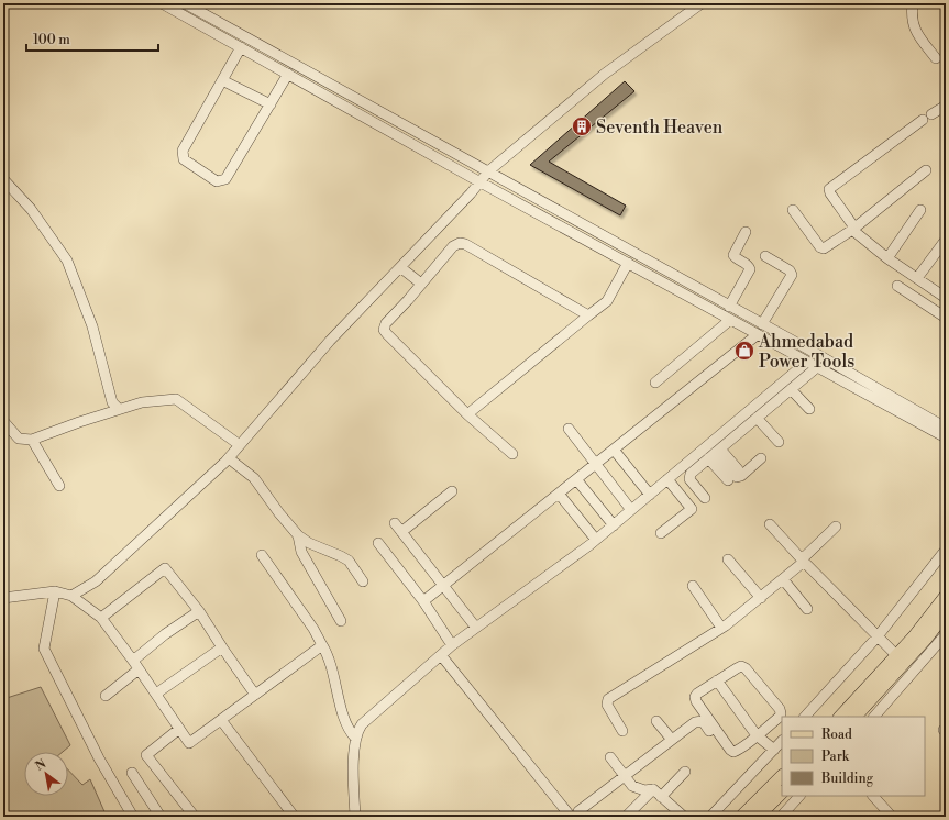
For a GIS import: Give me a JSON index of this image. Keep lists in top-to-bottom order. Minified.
{"places":{"building":["Seventh Heaven"],"shop":["Ahmedabad Power Tools"]},"legend":["Road","Park","Building"],"scale_bar":"100 m","north":"top left"}
